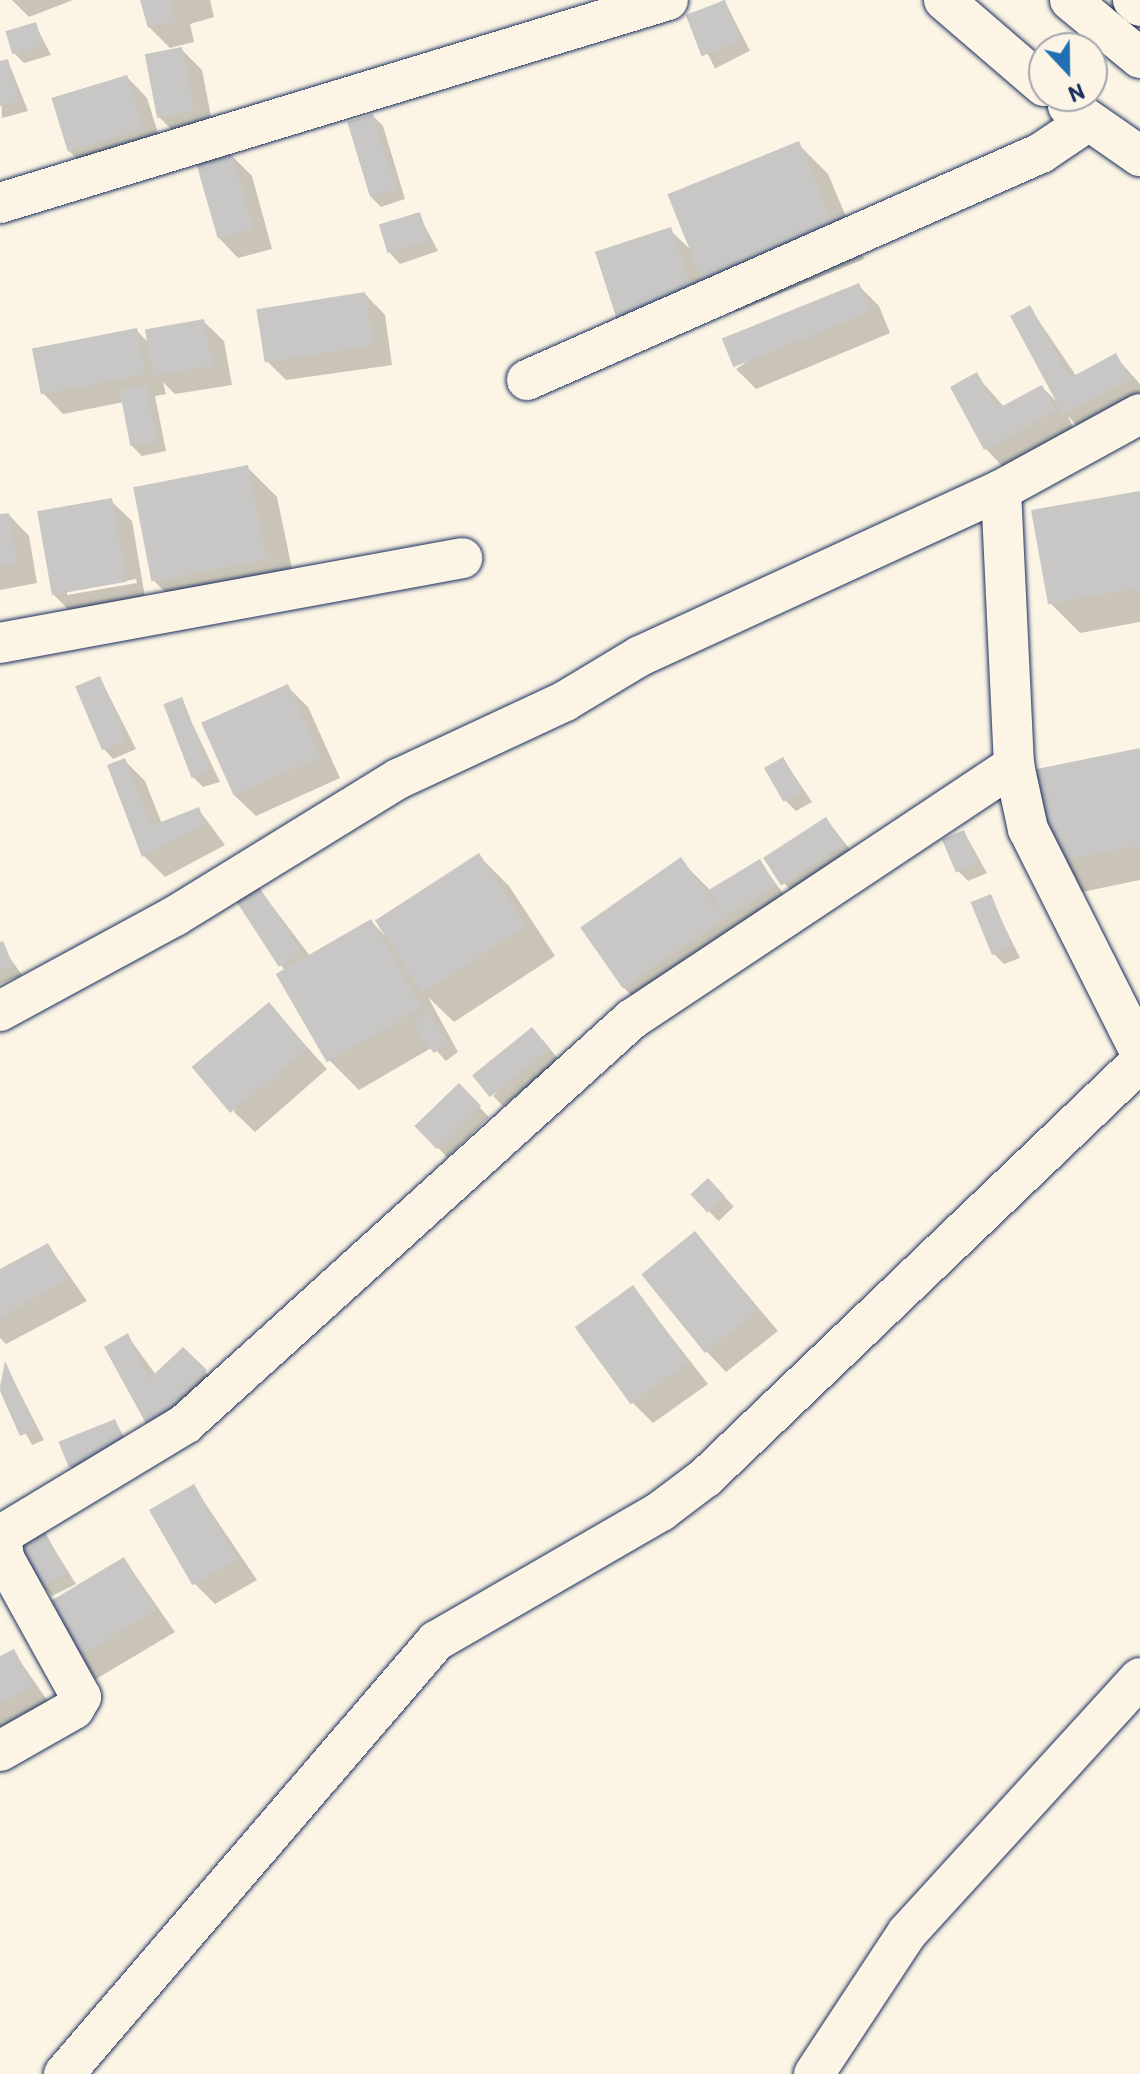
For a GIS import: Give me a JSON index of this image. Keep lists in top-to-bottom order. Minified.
{"north":"bottom"}
